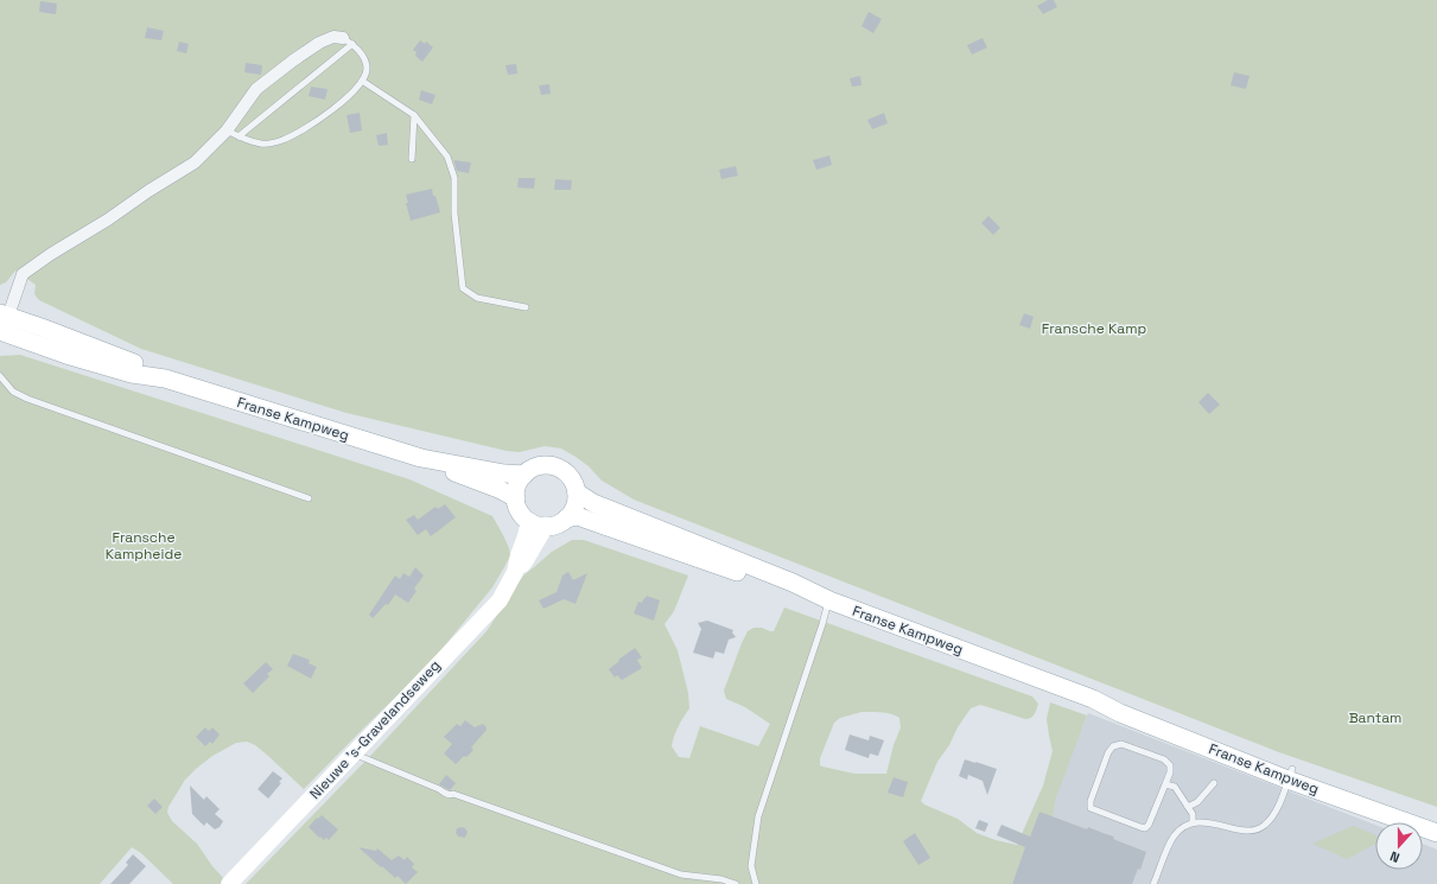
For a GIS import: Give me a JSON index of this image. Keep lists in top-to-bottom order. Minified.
{"streets":{"main road":["Franse Kampweg","Nieuwe 's-Gravelandseweg"]},"crossings":[["Franse Kampweg","Nieuwe 's-Gravelandseweg"]],"parks":["Fransche Kamp","Fransche Kampheide","Bantam"],"north":"bottom"}
